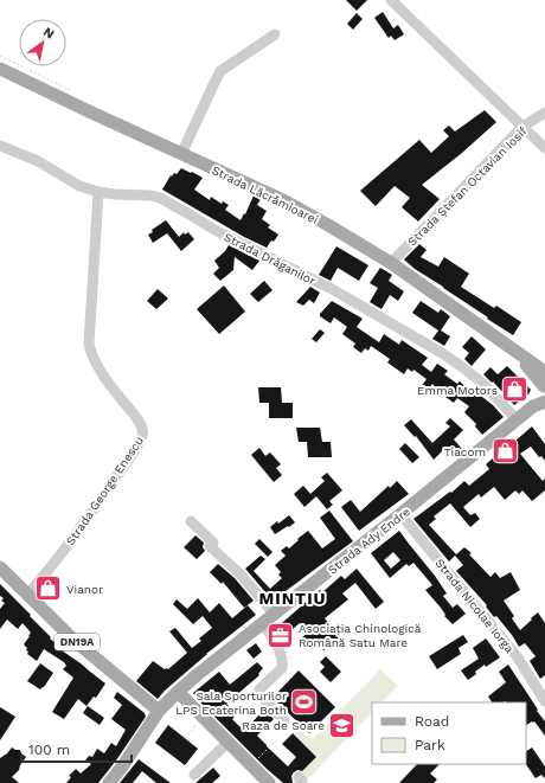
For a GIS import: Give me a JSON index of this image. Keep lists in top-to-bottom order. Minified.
{"streets":{"main road":["Strada Lăcrămioarei","Strada Ady Endre","DN19A"],"street":["Strada Ștefan Octavian Iosif","Strada Drăganilor","Strada George Enescu","Strada Nicolae Iorga"]},"crossings":[["Strada Ștefan Octavian Iosif","Strada Lăcrămioarei"],["Strada Lăcrămioarei","Strada Ady Endre"],["Strada Drăganilor","Strada George Enescu"],["Strada Drăganilor","Strada Ady Endre"],["Strada George Enescu","DN19A"],["Strada Ady Endre","Strada Nicolae Iorga"],["Strada Ady Endre","DN19A"]],"districts":["MINTIU"],"places":{"shop":["Emma Motors","Tiacom","Vianor"],"office":["Asociația Chinologică Română Satu Mare"],"sports":["Sala Sporturilor LPS Ecaterina Both"],"school or university":["Raza de Soare"]},"legend":["Road","Park"],"scale_bar":"100 m","north":"top right"}
